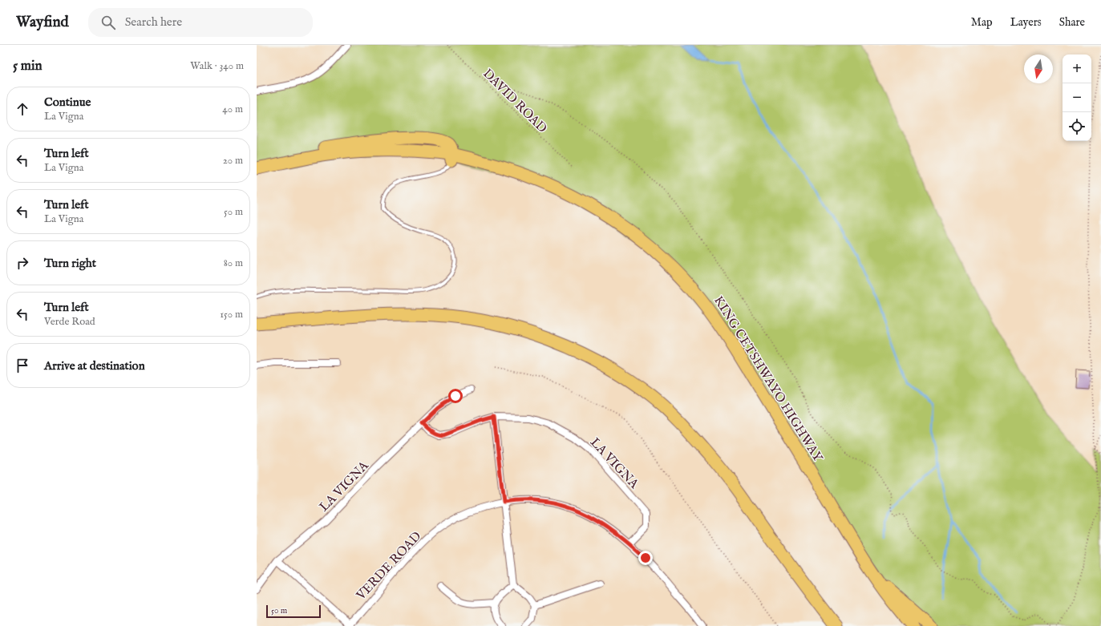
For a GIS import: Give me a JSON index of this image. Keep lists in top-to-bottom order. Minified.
{"streets":{"highway":["KING CETSHWAYO HIGHWAY"],"street":["LA VIGNA","VERDE ROAD"],"path":["DAVID ROAD"]},"crossings":[["LA VIGNA","VERDE ROAD"]],"scale_bar":"50 m","north":"bottom","page":{"header":"Wayfind","search":"Search here","nav":["Map","Layers","Share"],"heading":["5 min","Walk · 340 m"],"map_buttons":["+","−"],"list":[["Continue","La Vigna","40 m"],["Turn left","La Vigna","20 m"],["Turn left","La Vigna","50 m"],["Turn right","80 m"],["Turn left","Verde Road","150 m"],"Arrive at destination"],"scale":"50 m"}}
